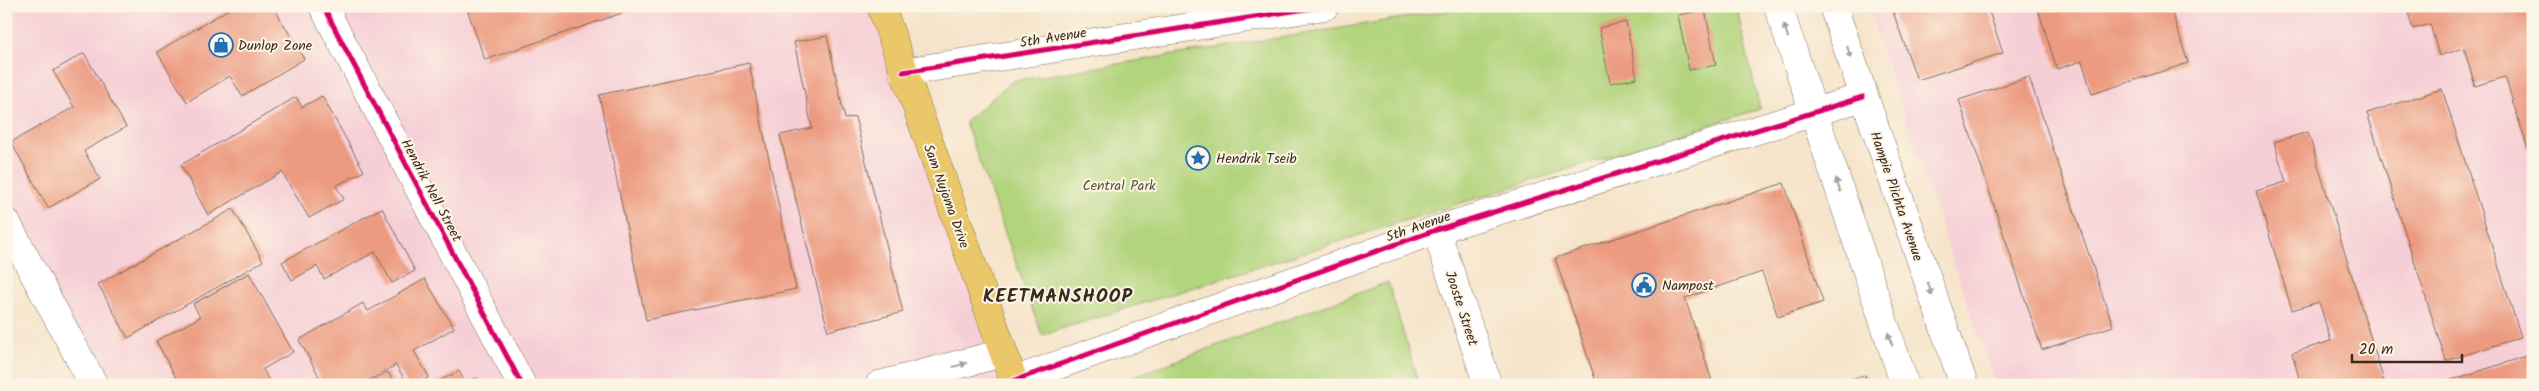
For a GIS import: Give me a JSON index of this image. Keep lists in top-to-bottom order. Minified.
{"streets":{"main road":["Sam Nujoma Drive"],"street":["5th Avenue","Hendrik Nell Street","Hampie Plichta Avenue","Jooste Street"]},"crossings":[["5th Avenue","Sam Nujoma Drive"],["5th Avenue","Hampie Plichta Avenue"],["5th Avenue","Jooste Street"]],"districts":["KEETMANSHOOP"],"parks":["Central Park"],"places":{"shop":["Dunlop Zone"],"place":["Hendrik Tseib"],"public building":["Nampost"]},"scale_bar":"20 m"}
